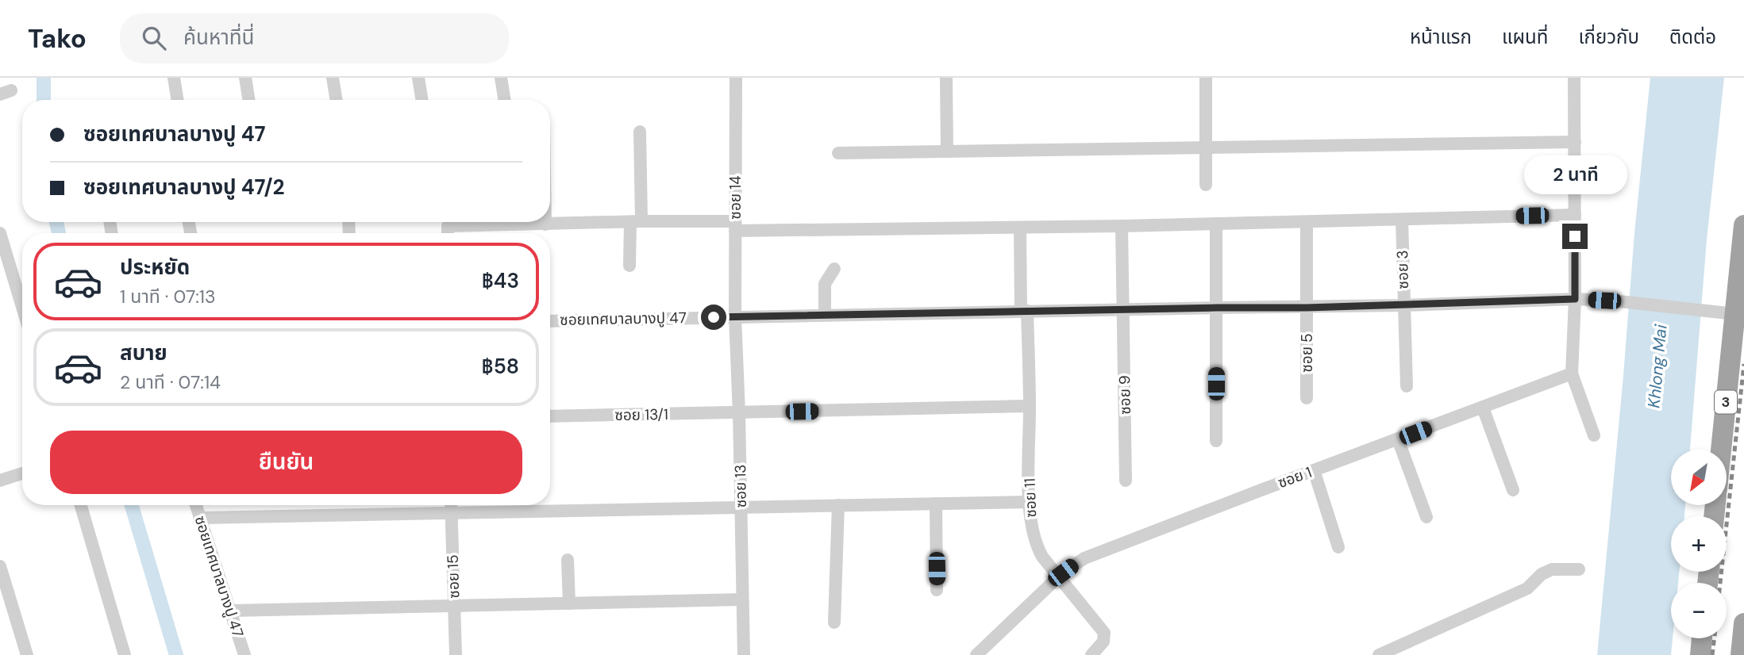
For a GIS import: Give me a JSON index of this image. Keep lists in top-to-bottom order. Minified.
{"streets":{"highway":["3"],"street":["ซอย 14","ซอย 3","ซอยเทศบาลบางปู 47","ซอย 5","ซอย 9","ซอย 13/1","ซอย 1","ซอย 13","ซอย 11","ซอย 15"]},"crossings":[["ซอย 14","ซอยเทศบาลบางปู 47"],["ซอย 14","ซอย 13"],["ซอย 3","ซอยเทศบาลบางปู 47"],["ซอยเทศบาลบางปู 47","ซอย 5"],["ซอยเทศบาลบางปู 47","ซอย 9"],["ซอยเทศบาลบางปู 47","3"],["ซอยเทศบาลบางปู 47","ซอย 13"],["ซอยเทศบาลบางปู 47","ซอย 11"],["ซอย 13/1","ซอย 13"],["ซอย 13/1","ซอย 11"],["ซอย 1","ซอย 11"]],"water":["Khlong Mai"],"north":"bottom left","page":{"header":"Tako","search":"ค้นหาที่นี่","nav":["หน้าแรก","แผนที่","เกี่ยวกับ","ติดต่อ"],"banner":["ซอยเทศบาลบางปู 47","ซอยเทศบาลบางปู 47/2"],"bubble":"2 นาที","list":[{"name":"ประหยัด","note":"1 นาที · 07:13","value":"฿43"},{"name":"สบาย","note":"2 นาที · 07:14","value":"฿58"}],"buttons":"ยืนยัน","map_buttons":["+","−"]}}
